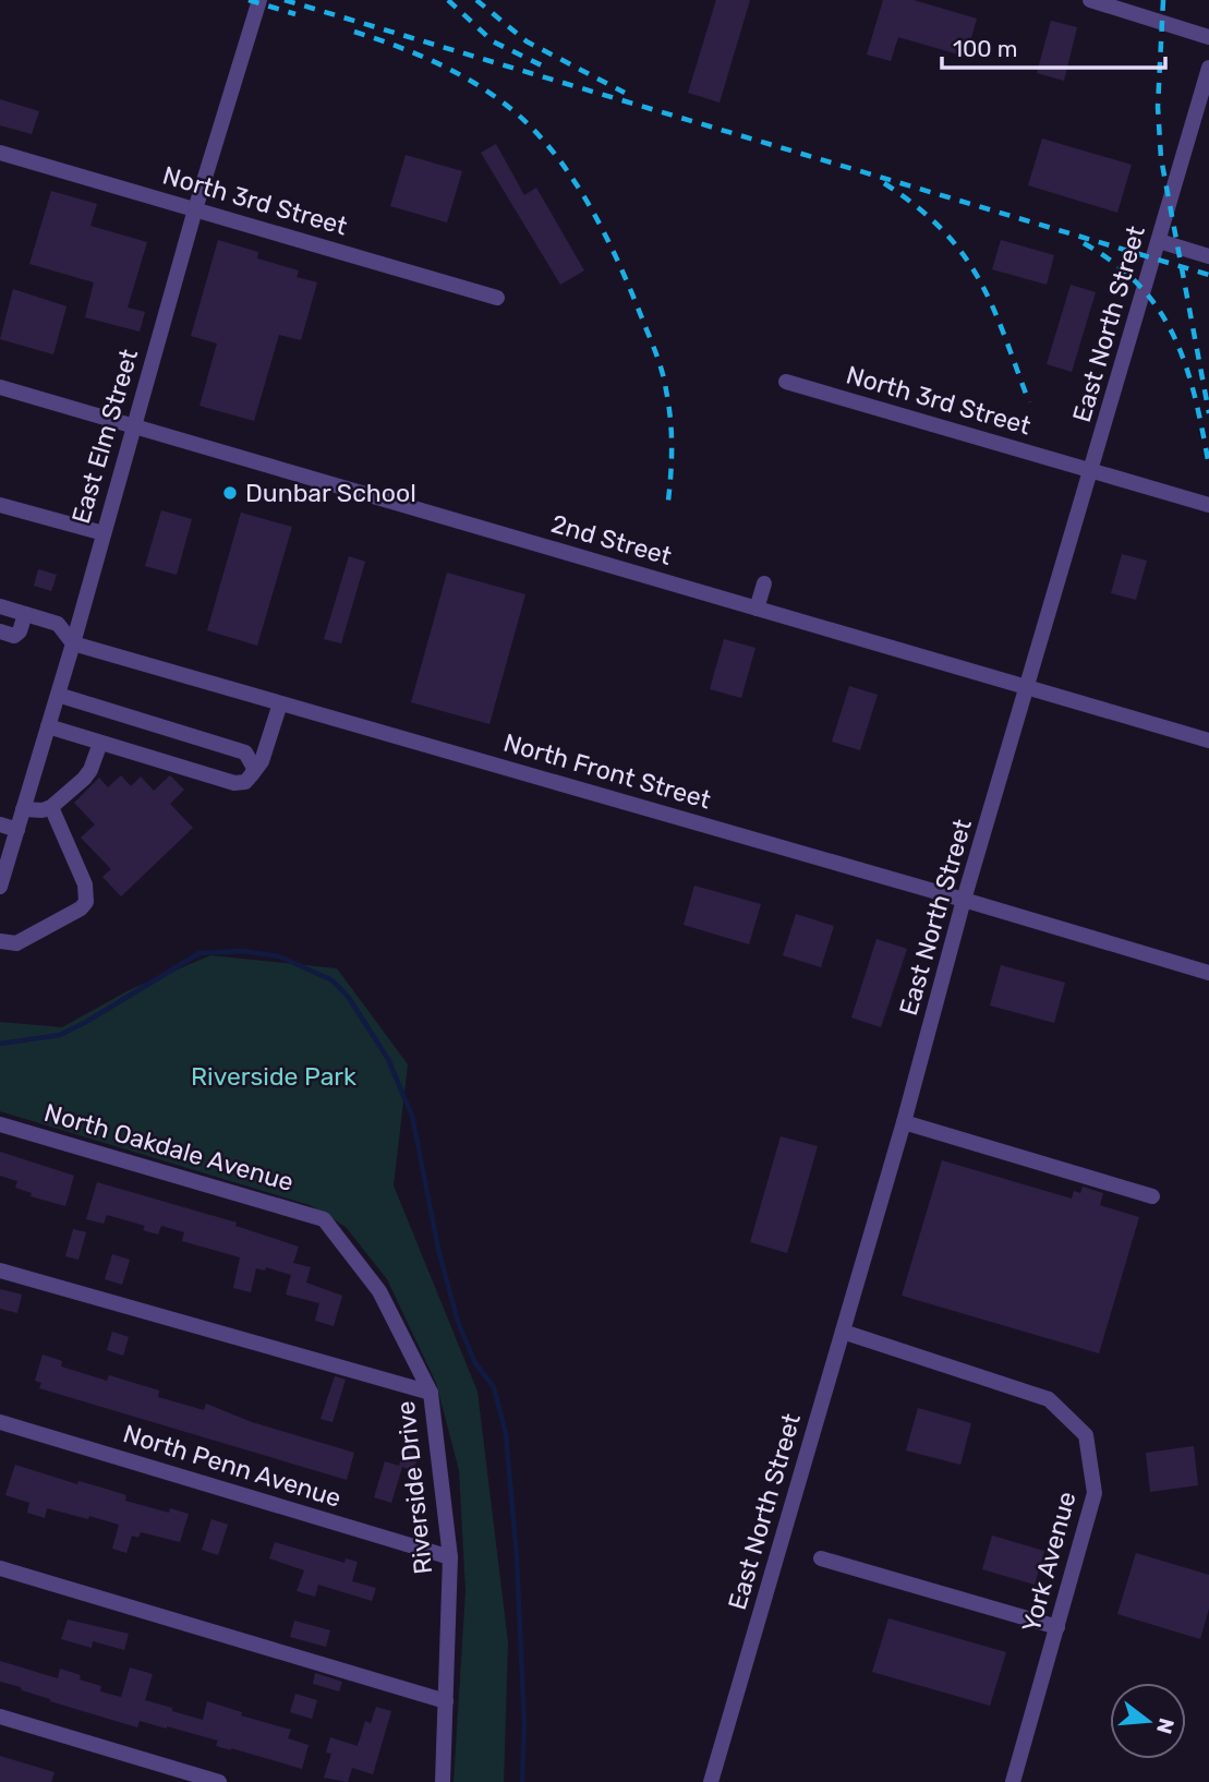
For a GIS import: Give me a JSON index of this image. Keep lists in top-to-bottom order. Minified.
{"streets":{"street":["North 3rd Street","East North Street","East Elm Street","2nd Street","North Front Street","North Oakdale Avenue","North Penn Avenue","Riverside Drive","York Avenue"]},"crossings":[["North 3rd Street","East North Street"],["North 3rd Street","East Elm Street"],["East North Street","2nd Street"],["East North Street","North Front Street"],["East North Street","York Avenue"],["East Elm Street","2nd Street"],["East Elm Street","North Front Street"],["North Oakdale Avenue","Riverside Drive"],["North Penn Avenue","Riverside Drive"]],"parks":["Riverside Park"],"places":["Dunbar School"],"scale_bar":"100 m","north":"right"}
